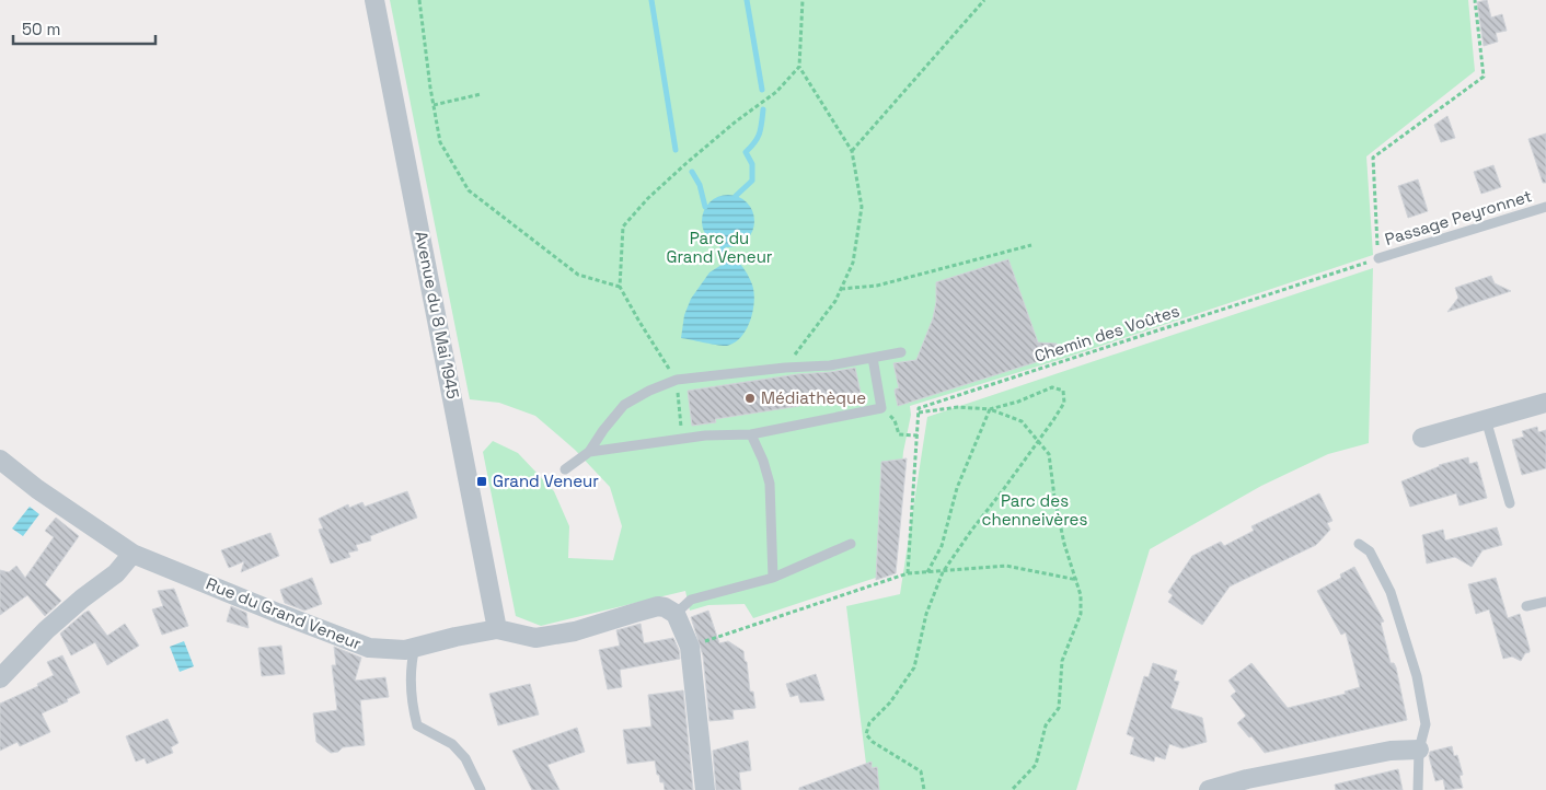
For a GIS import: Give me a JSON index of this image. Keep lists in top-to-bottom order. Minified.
{"streets":{"street":["Avenue du 8 Mai 1945","Rue du Grand Veneur"],"lane":["Passage Peyronnet"],"path":["Chemin des Voûtes"]},"crossings":[["Passage Peyronnet","Chemin des Voûtes"],["Avenue du 8 Mai 1945","Rue du Grand Veneur"]],"parks":["Parc du Grand Veneur","Parc des chenneivères"],"places":{"other":["Médiathèque"],"transit":["Grand Veneur"]},"scale_bar":"50 m"}
